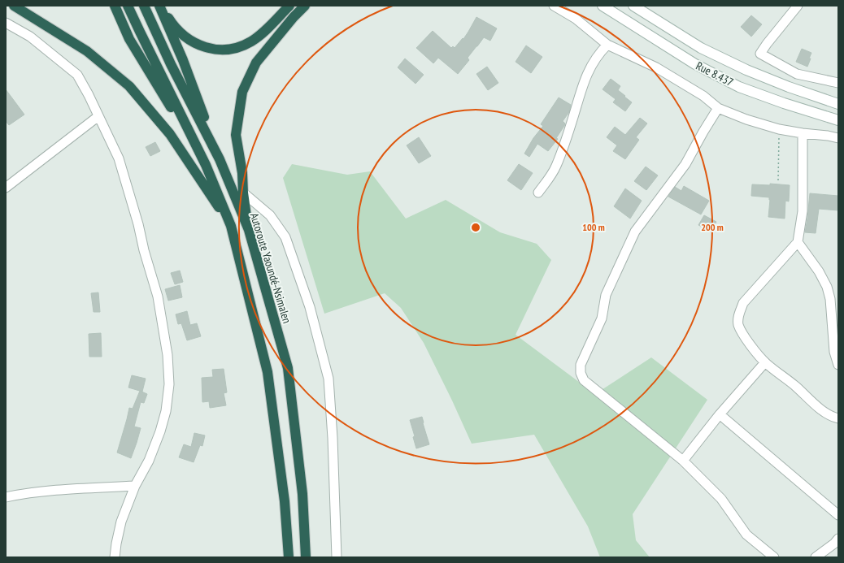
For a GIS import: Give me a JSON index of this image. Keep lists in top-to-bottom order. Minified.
{"streets":{"highway":["Autoroute Yaoundé-Nsimalen"],"main road":["Rue 8.437"]},"rings":["100 m","200 m"]}
